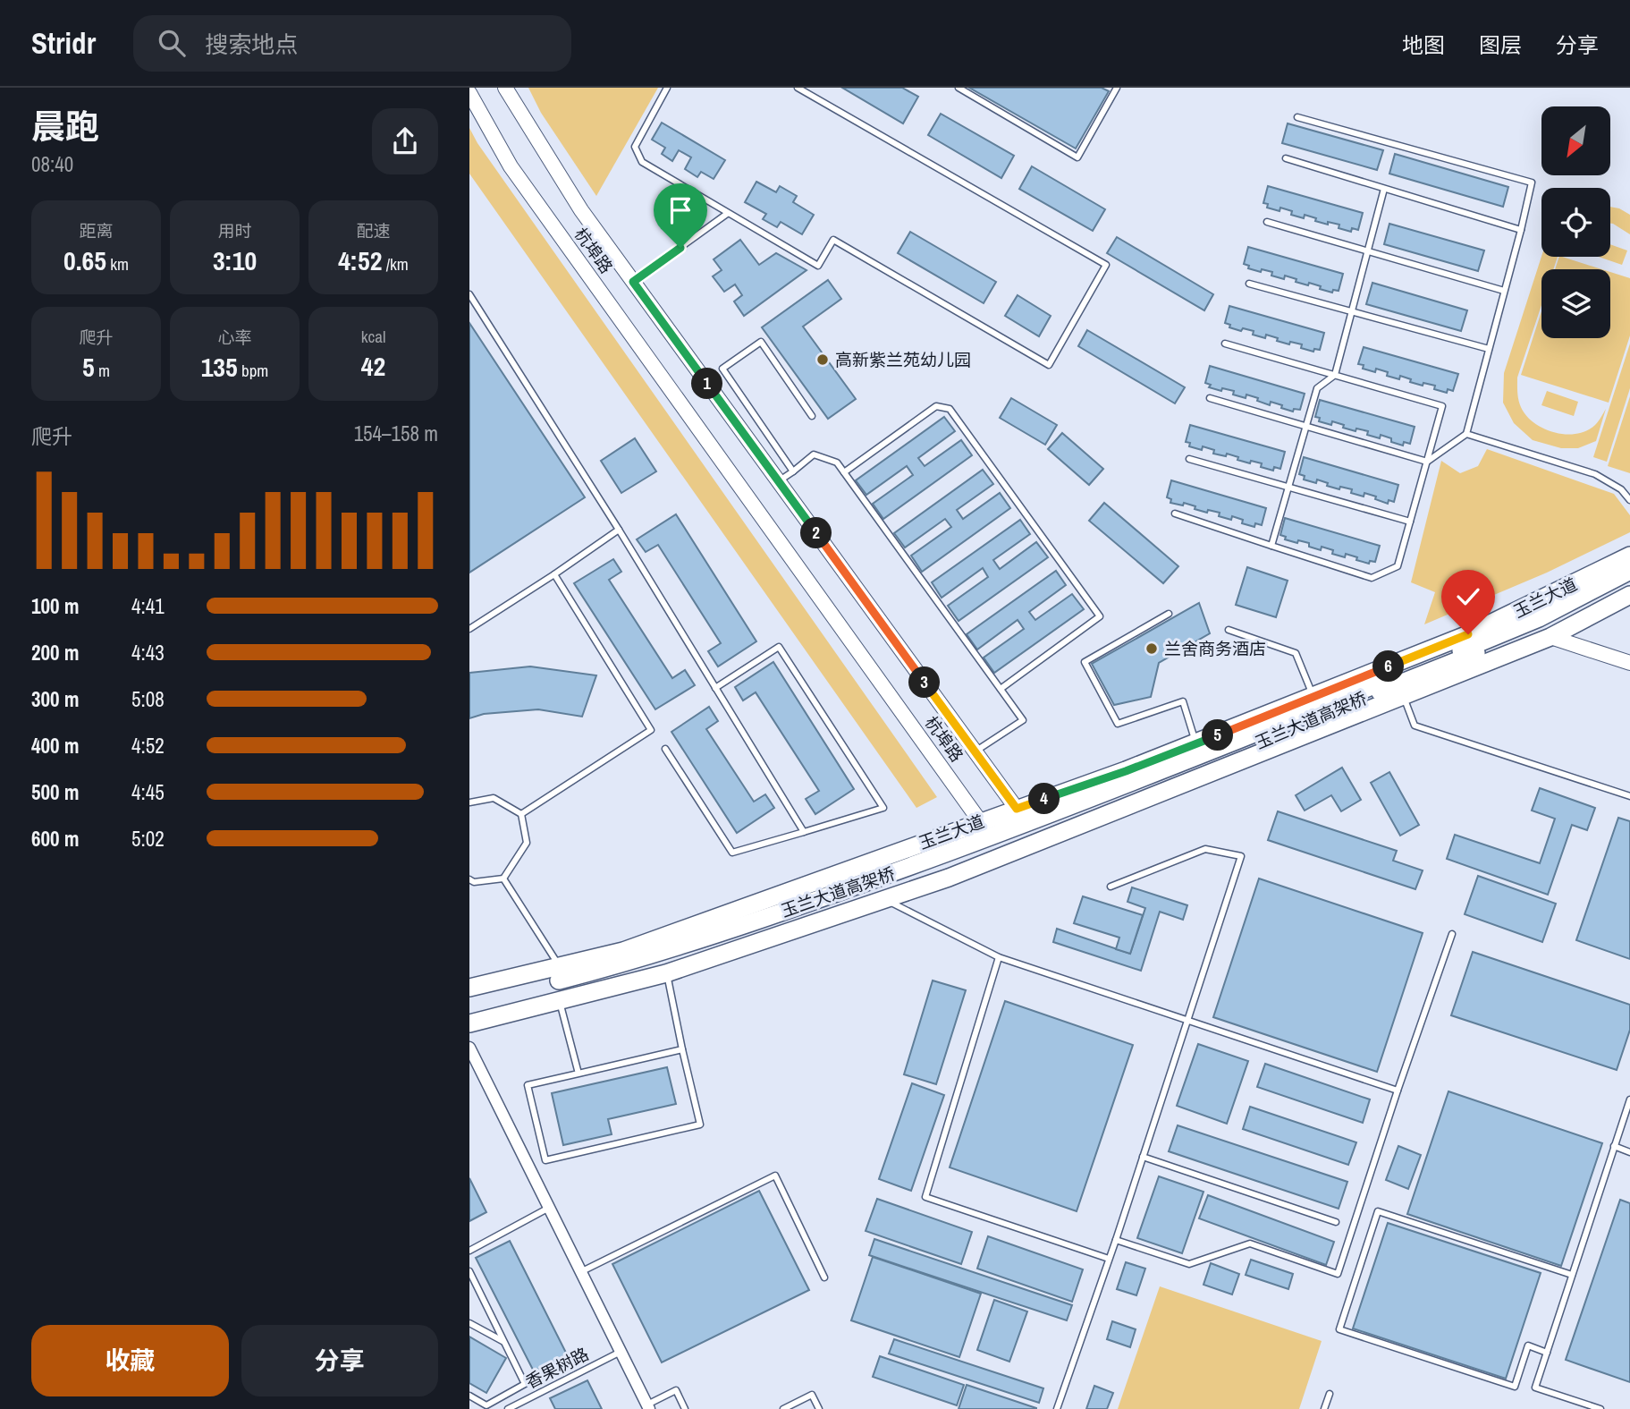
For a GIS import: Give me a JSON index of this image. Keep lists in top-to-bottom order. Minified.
{"streets":{"main road":["杭埠路","玉兰大道","玉兰大道高架桥"],"lane":["香果树路"]},"crossings":[["杭埠路","玉兰大道"],["玉兰大道","玉兰大道高架桥"]],"places":["高新紫兰苑幼儿园","兰舍商务酒店"],"north":"bottom left","page":{"header":"Stridr","search":"搜索地点","nav":["地图","图层","分享"],"heading":["晨跑","08:40"],"stats":[["距离","0.65 km"],["用时","3:10"],["配速","4:52 /km"],["爬升","5 m"],["心率","135 bpm"],["kcal","42"]],"pins":["1","2","6","3","5","4"],"chart":["爬升","154–158 m"],"list":[{"name":"100 m","note":"4:41"},{"name":"200 m","note":"4:43"},{"name":"300 m","note":"5:08"},{"name":"400 m","note":"4:52"},{"name":"500 m","note":"4:45"},{"name":"600 m","note":"5:02"}],"buttons":["收藏","分享"]}}
